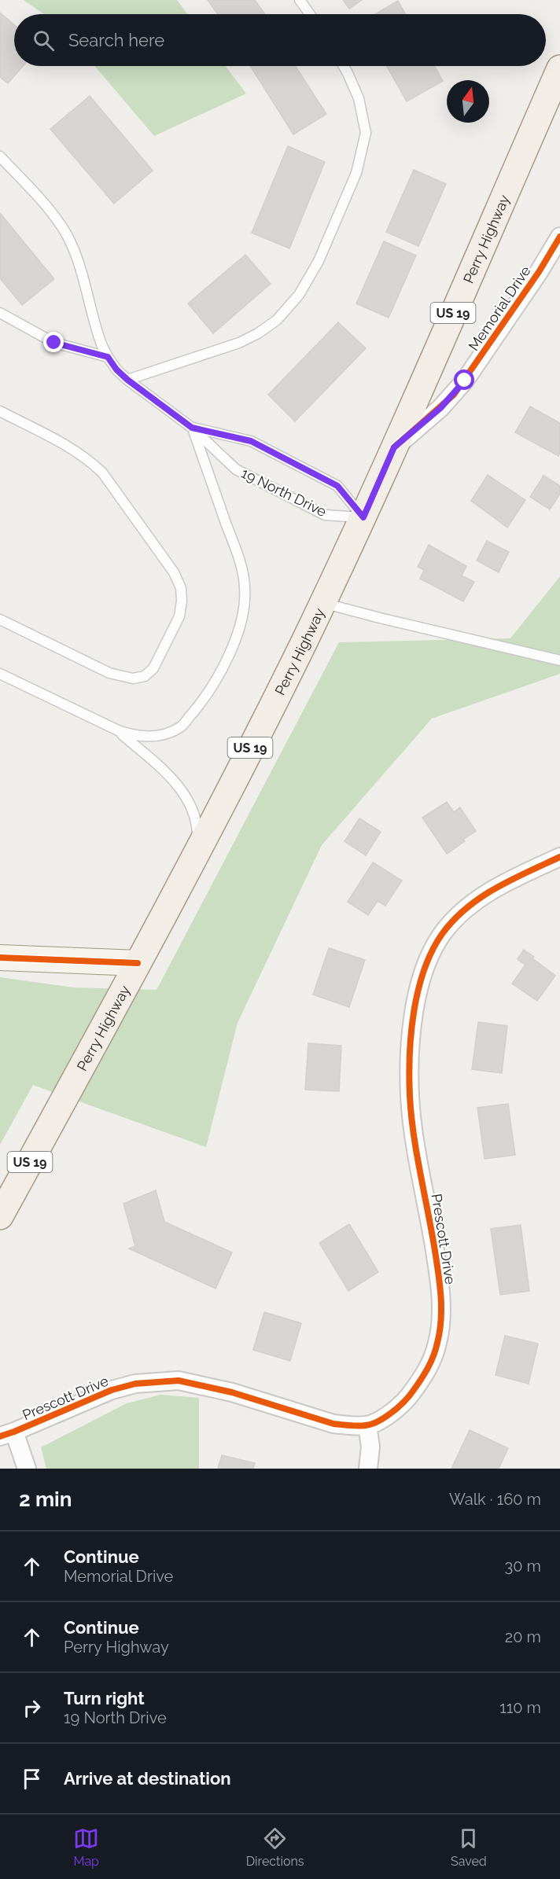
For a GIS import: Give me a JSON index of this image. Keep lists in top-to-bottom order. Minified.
{"streets":{"main road":["Perry Highway","US 19"],"street":["Memorial Drive","Prescott Drive"],"lane":["19 North Drive"]},"crossings":[["Perry Highway","Memorial Drive"],["Perry Highway","19 North Drive"]],"north":"top","page":{"search":"Search here","heading":["2 min","Walk · 160 m"],"list":[["Continue","Memorial Drive","30 m"],["Continue","Perry Highway","20 m"],["Turn right","19 North Drive","110 m"],"Arrive at destination"],"nav":["Map","Directions","Saved"]}}
